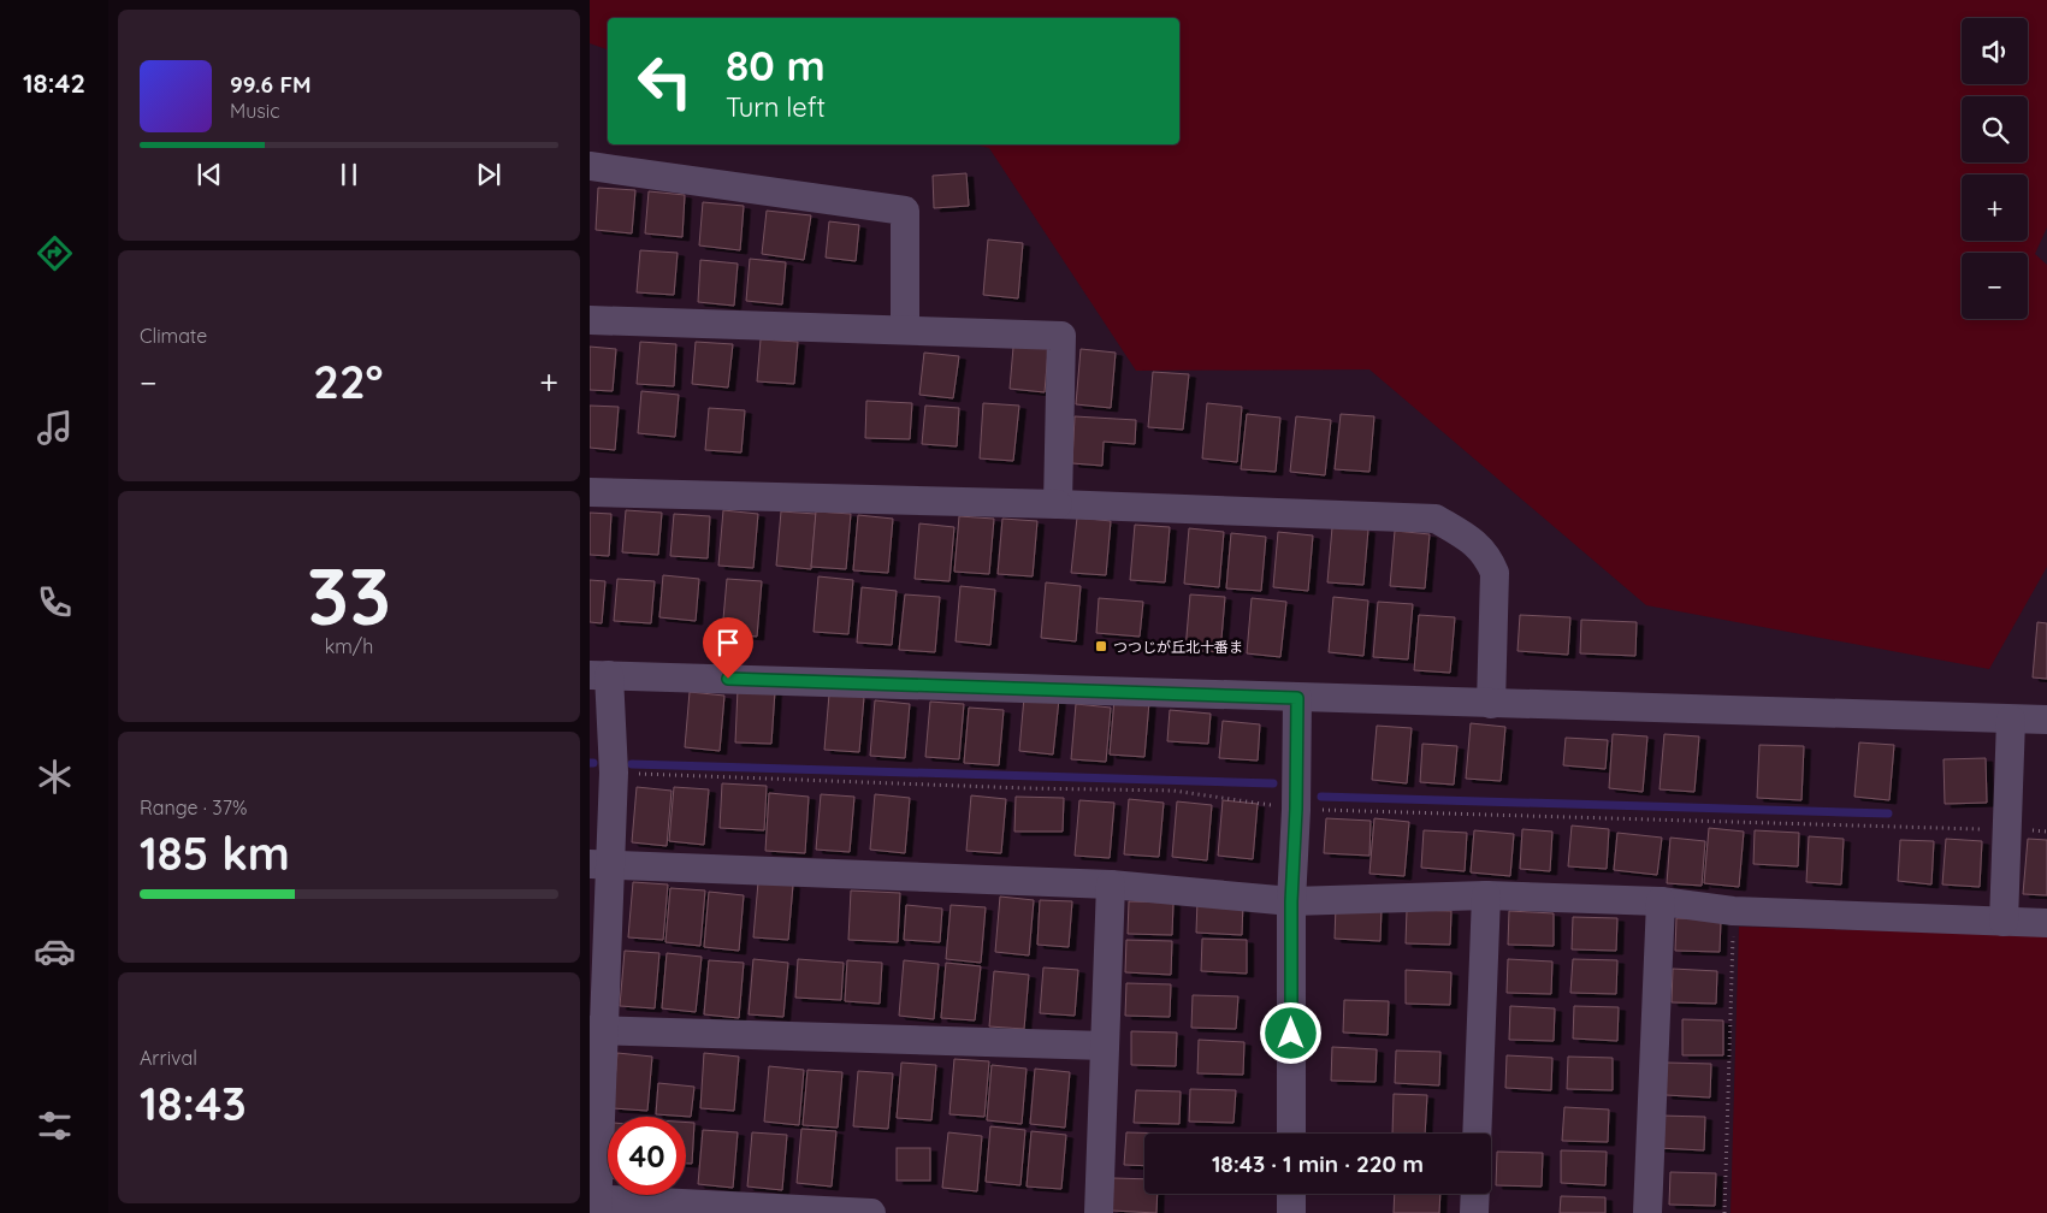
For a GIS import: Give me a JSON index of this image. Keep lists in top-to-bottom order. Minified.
{"places":{"transit":["つつじが丘北十番ま"]},"page":{"tabs":"18:42","map_buttons":["+","−"],"turn":["80 m","Turn left"],"song":["99.6 FM","Music"],"tile":["Climate",["33","km/h"],["Range · 37%","185 km"],["Arrival","18:43"]],"heat":["−","22°","+"],"limit":"40","trip":"18:43 · 1 min · 220 m"}}
